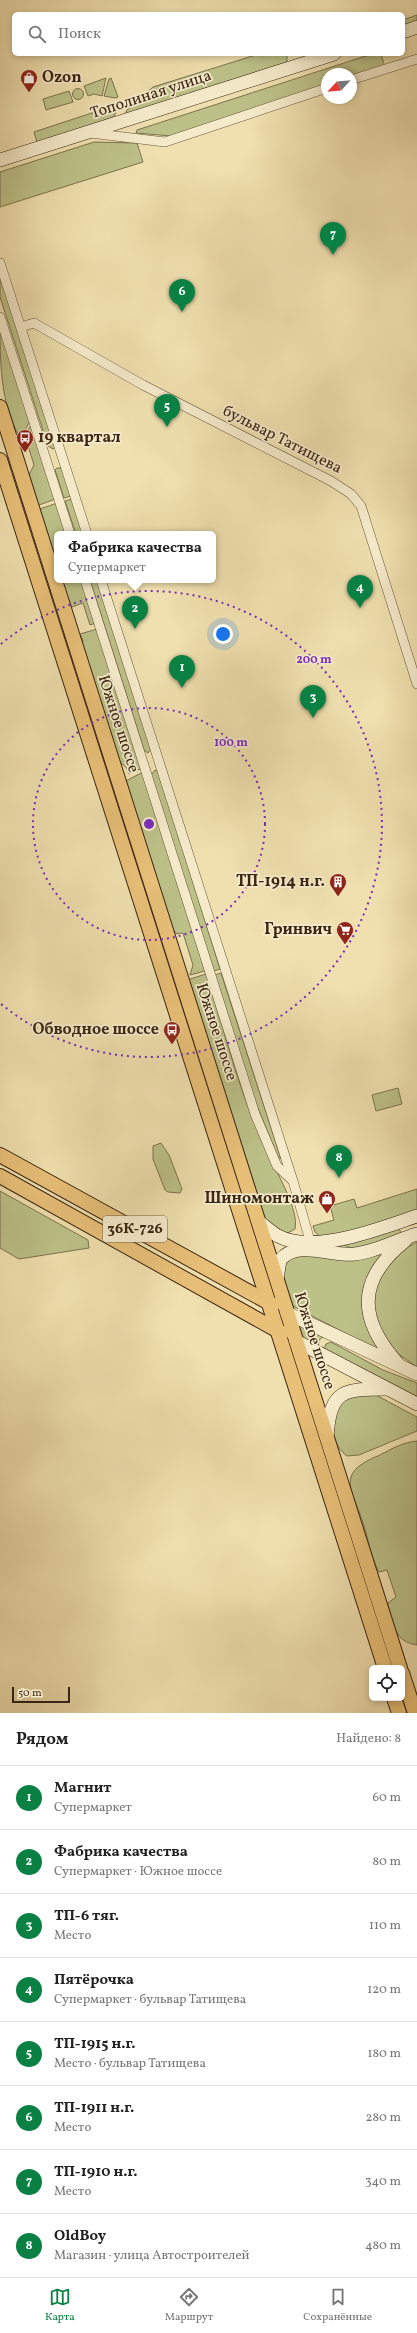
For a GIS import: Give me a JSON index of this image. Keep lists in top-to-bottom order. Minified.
{"streets":{"main road":["Тополиная улица","Южное шоссе","36К-726"],"street":["бульвар Татищева"]},"crossings":[["Южное шоссе","36К-726"]],"places":{"shop":["Ozon","Шиномонтаж"],"bus stop":["19 квартал","Обводное шоссе"],"building":["ТП-1914 н.г."],"supermarket":["Гринвич"]},"scale_bar":"50 m","north":"bottom left","page":{"search":"Поиск","pins":["7","6","5","4","2","1","3","8"],"popup":["Фабрика качества","Супермаркет"],"scale":"50 m","heading":["Рядом","Найдено: 8"],"list":[{"mark":"1","name":"Магнит","note":"Супермаркет","value":"60 m"},{"mark":"2","name":"Фабрика качества","note":"Супермаркет · Южное шоссе","value":"80 m"},{"mark":"3","name":"ТП-6 тяг.","note":"Место","value":"110 m"},{"mark":"4","name":"Пятёрочка","note":"Супермаркет · бульвар Татищева","value":"120 m"},{"mark":"5","name":"ТП-1915 н.г.","note":"Место · бульвар Татищева","value":"180 m"},{"mark":"6","name":"ТП-1911 н.г.","note":"Место","value":"280 m"},{"mark":"7","name":"ТП-1910 н.г.","note":"Место","value":"340 m"},{"mark":"8","name":"OldBoy","note":"Магазин · улица Автостроителей","value":"480 m"}],"nav":["Карта","Маршрут","Сохранённые"]},"rings":["200 m","100 m"]}
